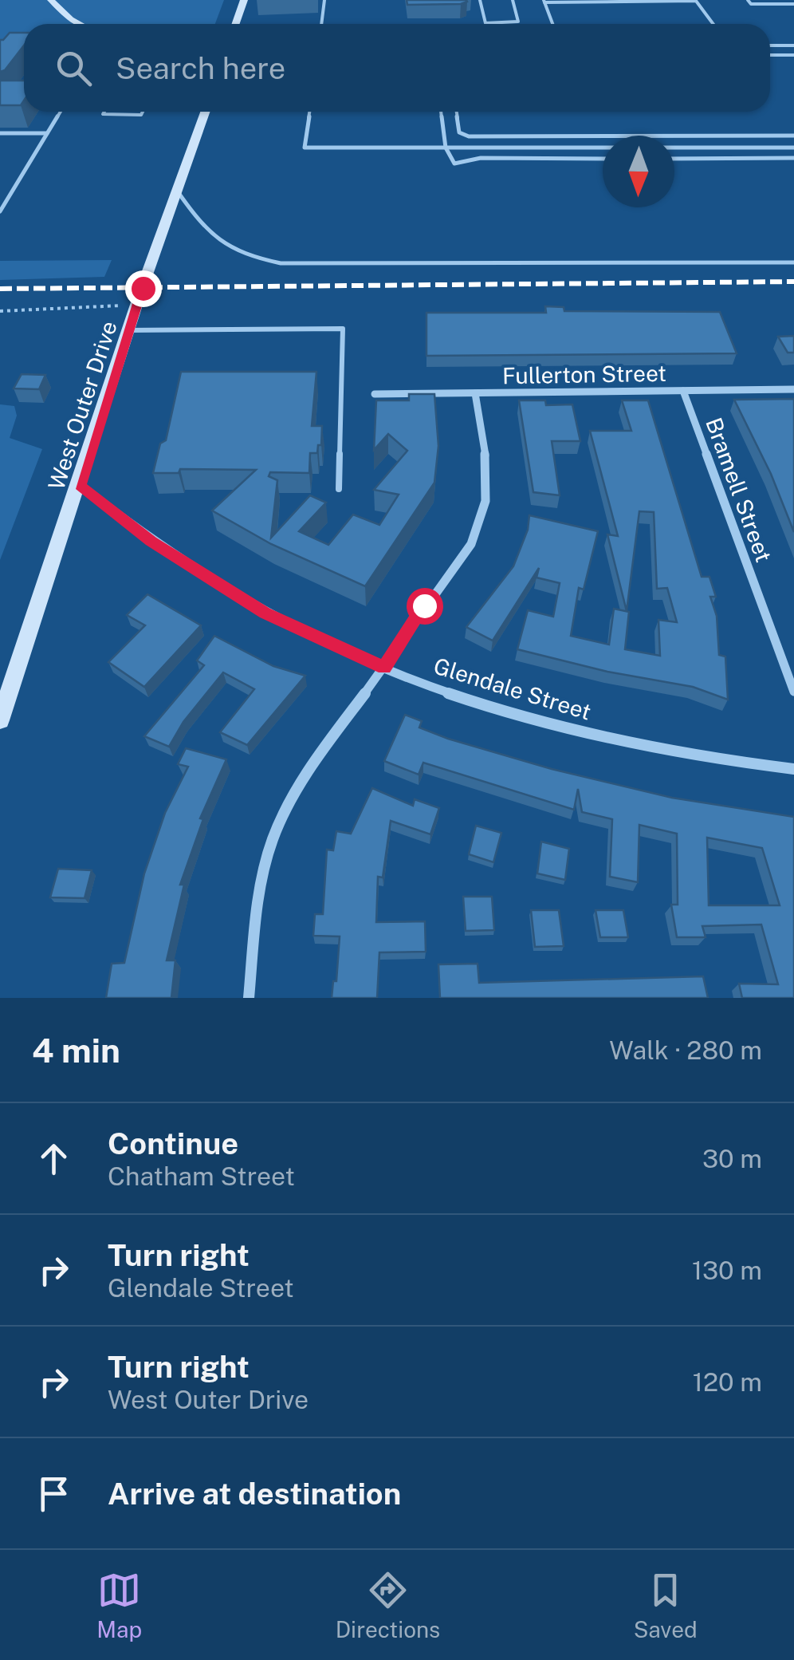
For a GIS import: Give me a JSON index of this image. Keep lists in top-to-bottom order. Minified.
{"streets":{"main road":["West Outer Drive"],"street":["Fullerton Street","Bramell Street","Glendale Street"]},"crossings":[["Fullerton Street","Bramell Street"],["West Outer Drive","Glendale Street"]],"north":"bottom","page":{"search":"Search here","heading":["4 min","Walk · 280 m"],"list":[["Continue","Chatham Street","30 m"],["Turn right","Glendale Street","130 m"],["Turn right","West Outer Drive","120 m"],"Arrive at destination"],"nav":["Map","Directions","Saved"]}}
